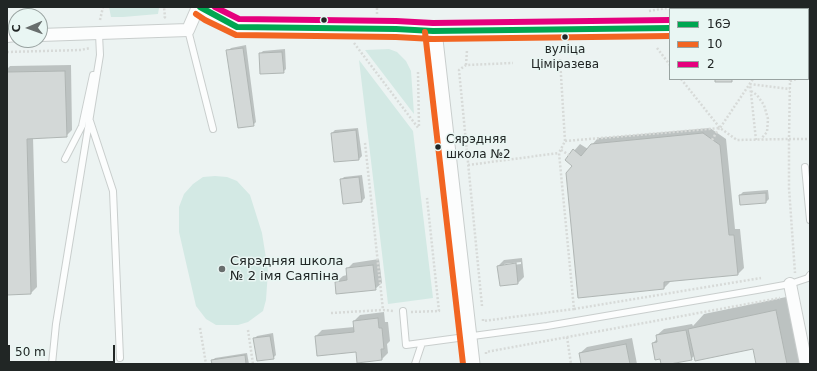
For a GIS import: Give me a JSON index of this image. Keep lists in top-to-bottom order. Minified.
{"places":["вуліца Ціміразева","Сярэдняя школа №2","Сярэдняя школа № 2 імя Саяпіна"],"lines":["transit line 16Э","transit line 2","transit line 10"],"legend":["16Э","10","2"],"scale_bar":"50 m","north":"left"}
